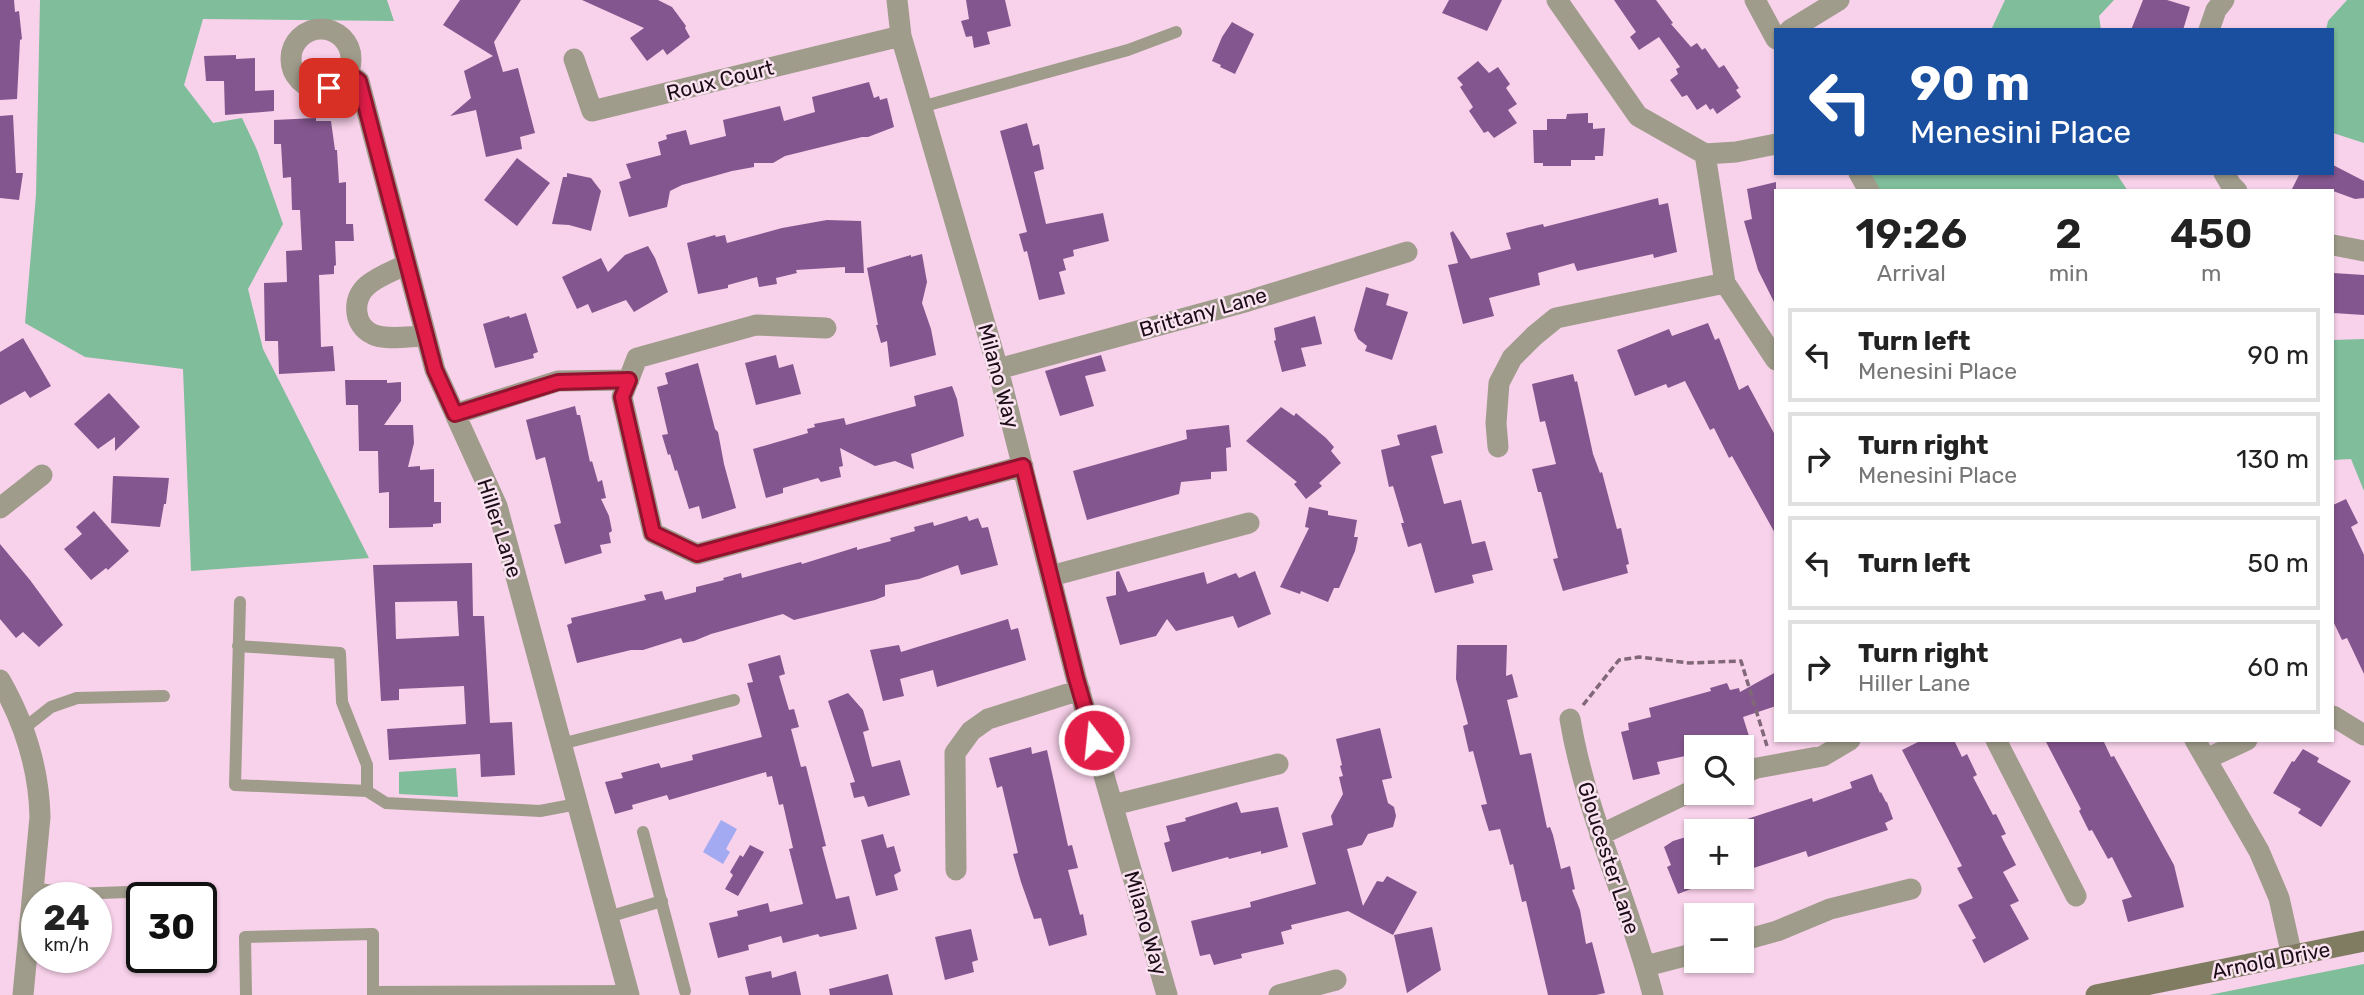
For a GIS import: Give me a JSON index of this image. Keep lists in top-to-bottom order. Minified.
{"streets":{"street":["Roux Court","Brittany Lane","Milano Way","Hiller Lane","Gloucester Lane","Arnold Drive"]},"crossings":[["Roux Court","Milano Way"],["Brittany Lane","Milano Way"]],"page":{"turn":["90 m","Menesini Place"],"eta":["19:26","Arrival","2","min","450","m"],"list":[{"name":"Turn left","note":"Menesini Place","value":"90 m"},{"name":"Turn right","note":"Menesini Place","value":"130 m"},{"name":"Turn left","value":"50 m"},{"name":"Turn right","note":"Hiller Lane","value":"60 m"}],"map_buttons":["+","−"],"speed":"24 km/h","limit":"30"}}
